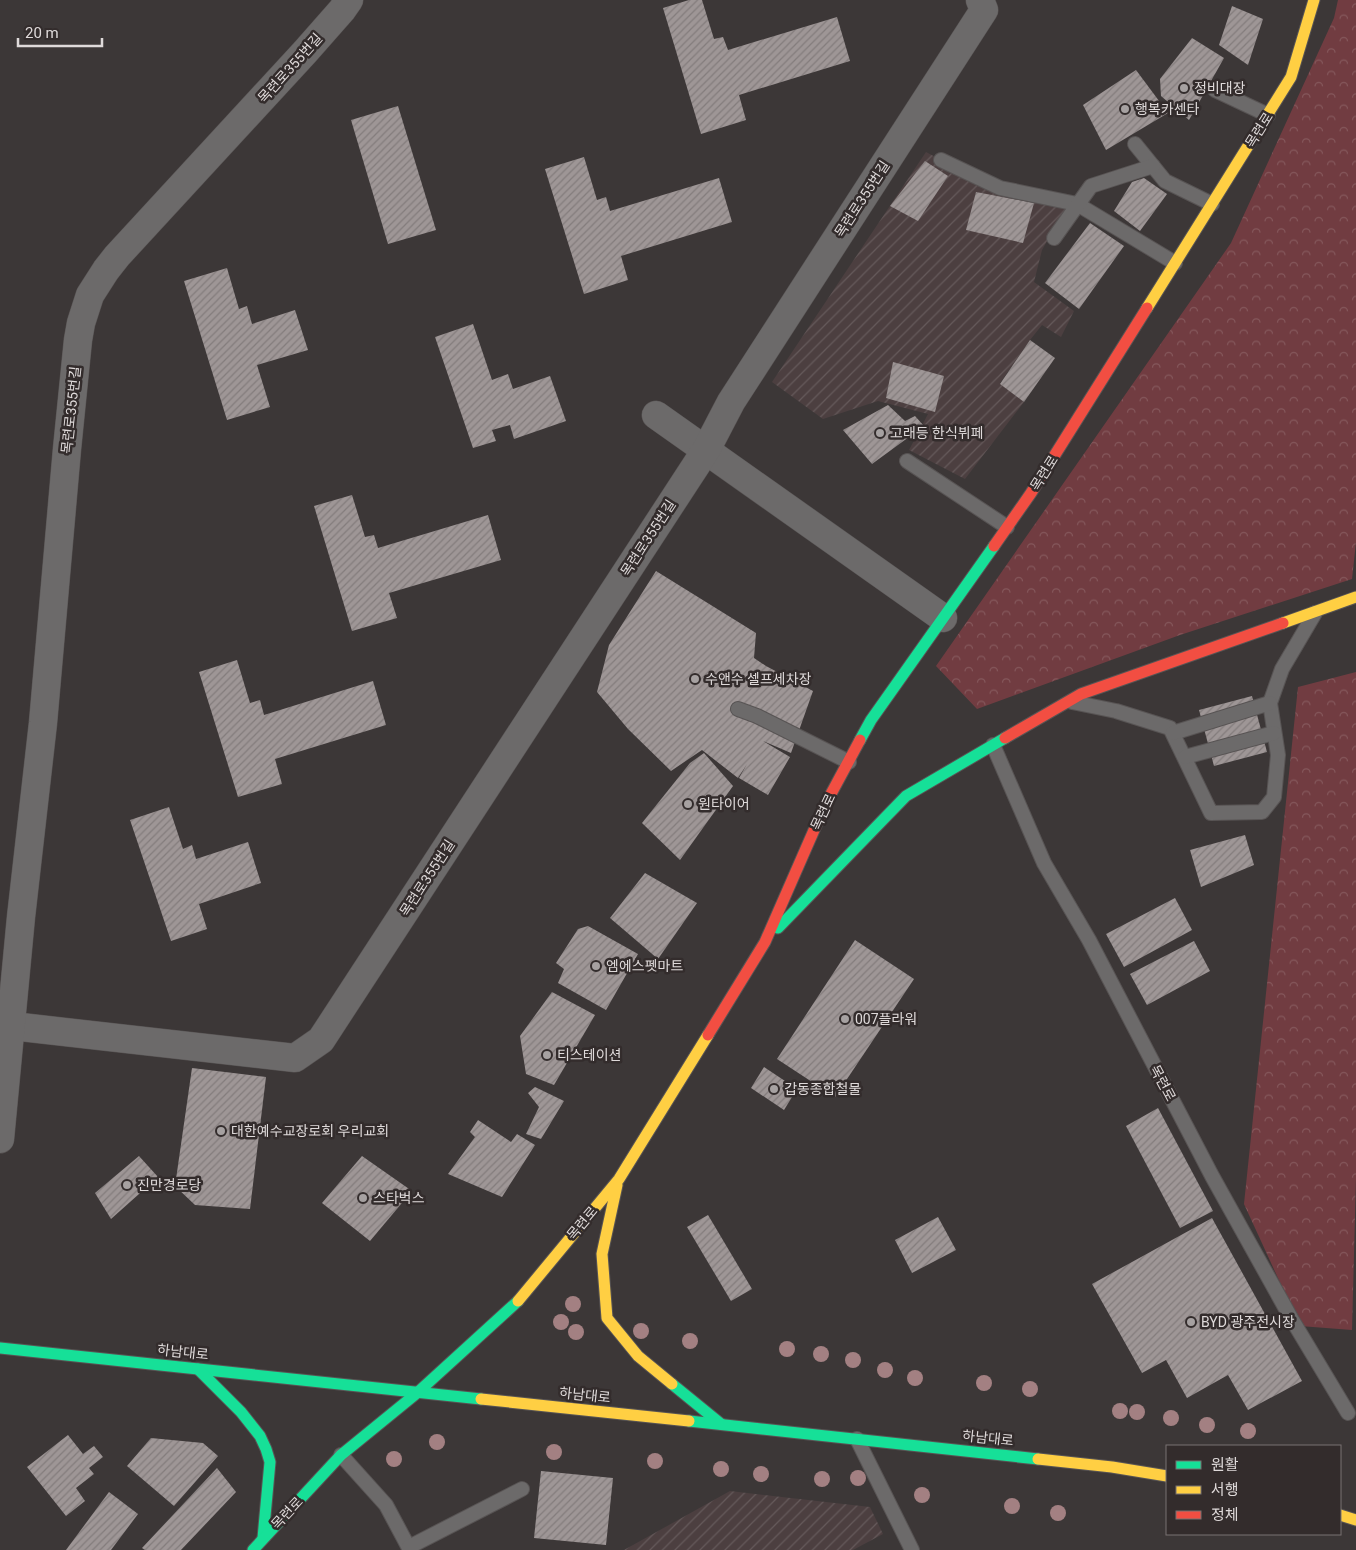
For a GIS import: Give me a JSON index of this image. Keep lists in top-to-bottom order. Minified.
{"streets":{"main road":["목련로","하남대로"],"street":["목련로355번길"]},"crossings":[["목련로","하남대로"]],"places":["정비대장","행복카센타","고래등 한식뷔페","수앤수 셀프세차장","원타이어","엠에스펫마트","007플라워","티스테이션","갑동종합철물","대한예수교장로회 우리교회","진만경로당","스타벅스","BYD 광주전시장"],"legend":["원활","서행","정체"],"scale_bar":"20 m"}
